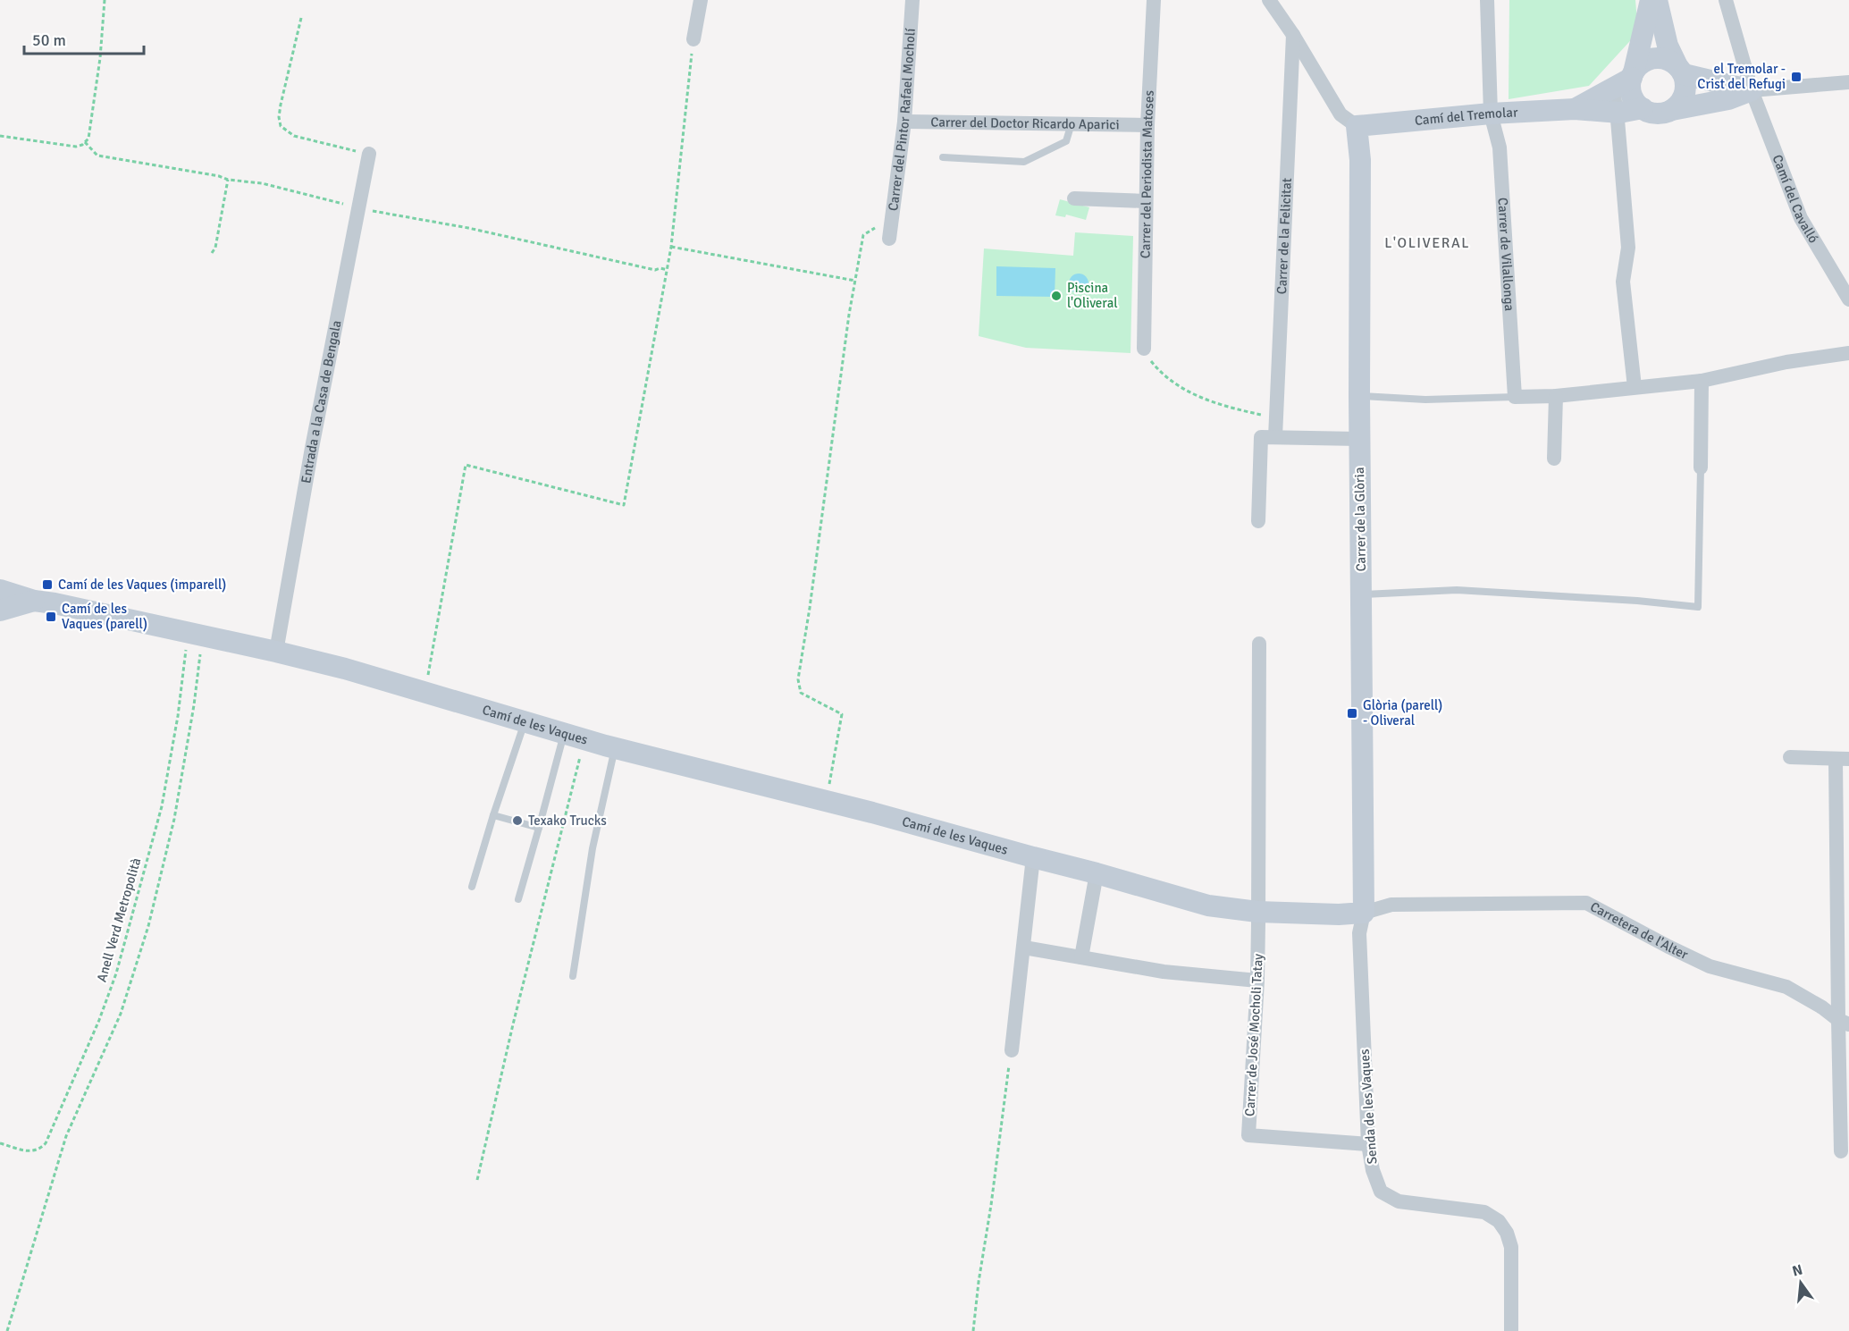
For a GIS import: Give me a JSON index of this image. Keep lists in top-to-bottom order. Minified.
{"streets":{"street":["Camí del Tremolar","Carrer del Pintor Rafael Mocholí","Carrer del Doctor Ricardo Aparici","Carrer del Periodista Matoses","Camí del Cavalló","Carrer de la Felicitat","Carrer de Vilallonga","Entrada a la Casa de Bengala","Carrer de la Glòria","Camí de les Vaques","Carretera de l'Alter","Carrer de José Mocholi Tatay","Senda de les Vaques"],"path":["Anell Verd Metropolità"]},"crossings":[["Camí del Tremolar","Carrer de Vilallonga"],["Camí del Tremolar","Carrer de la Glòria"],["Carrer del Pintor Rafael Mocholí","Carrer del Doctor Ricardo Aparici"],["Carrer del Doctor Ricardo Aparici","Carrer del Periodista Matoses"],["Entrada a la Casa de Bengala","Camí de les Vaques"],["Carrer de la Glòria","Camí de les Vaques"],["Carrer de la Glòria","Carretera de l'Alter"],["Carrer de la Glòria","Senda de les Vaques"],["Camí de les Vaques","Anell Verd Metropolità"],["Camí de les Vaques","Carretera de l'Alter"],["Camí de les Vaques","Carrer de José Mocholi Tatay"],["Camí de les Vaques","Senda de les Vaques"],["Carretera de l'Alter","Senda de les Vaques"],["Carrer de José Mocholi Tatay","Senda de les Vaques"]],"districts":["L'OLIVERAL"],"places":{"transit":["el Tremolar - Crist del Refugi","Camí de les Vaques (imparell)","Camí de les Vaques (parell)","Glòria (parell) - Oliveral"],"other":["Piscina l'Oliveral","Texako Trucks"]},"scale_bar":"50 m","north":"top"}
